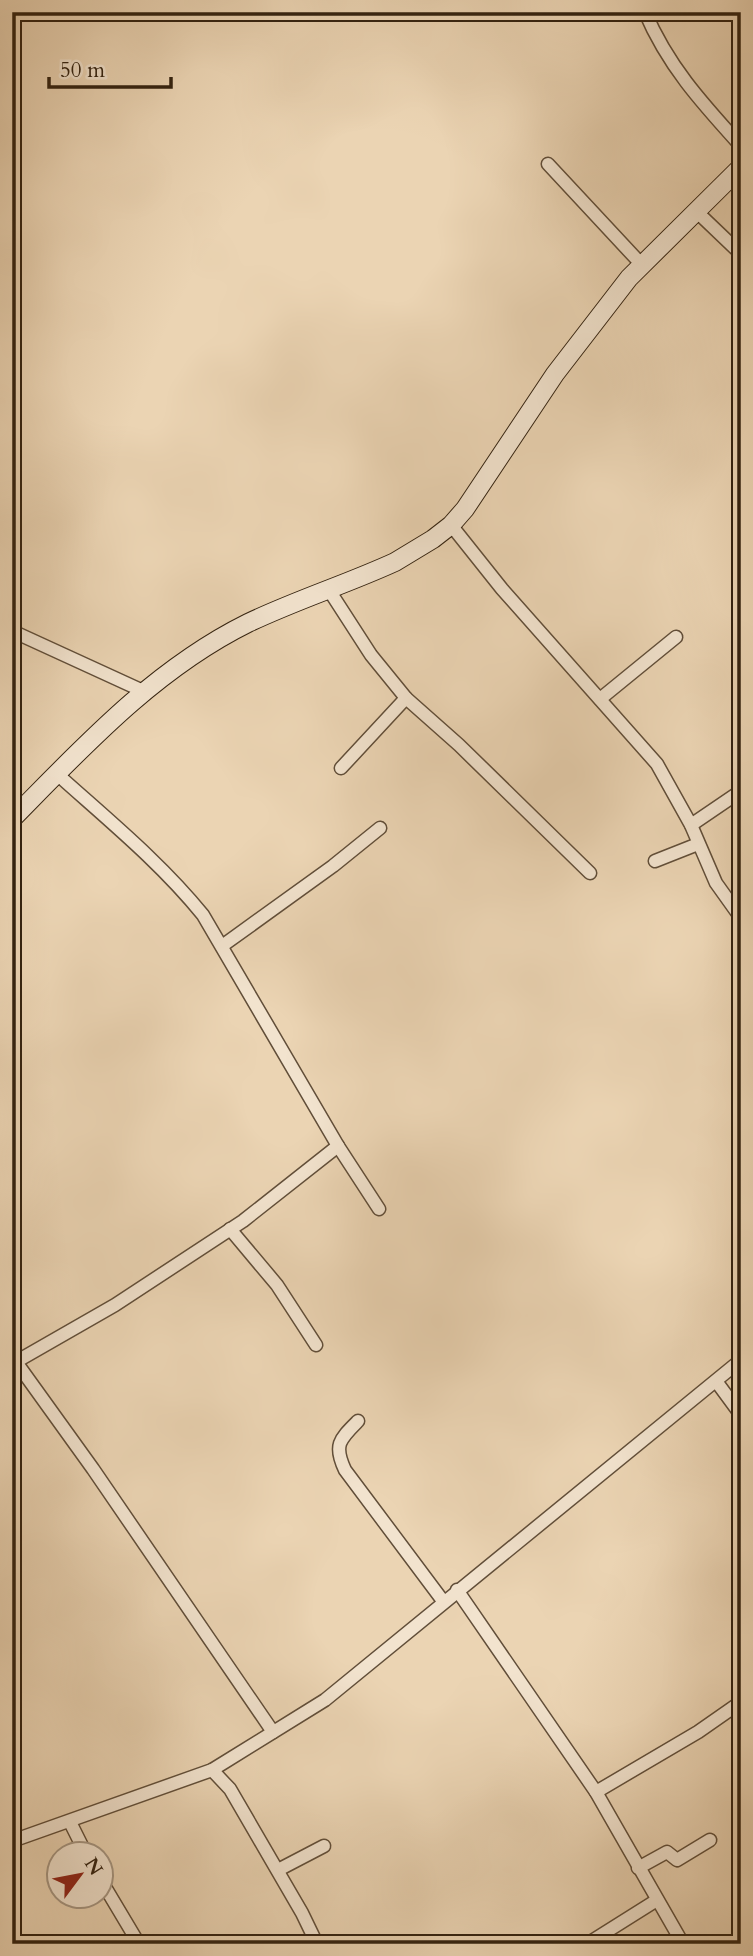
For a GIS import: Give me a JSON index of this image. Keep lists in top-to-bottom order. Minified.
{"scale_bar":"50 m","north":"top right"}
